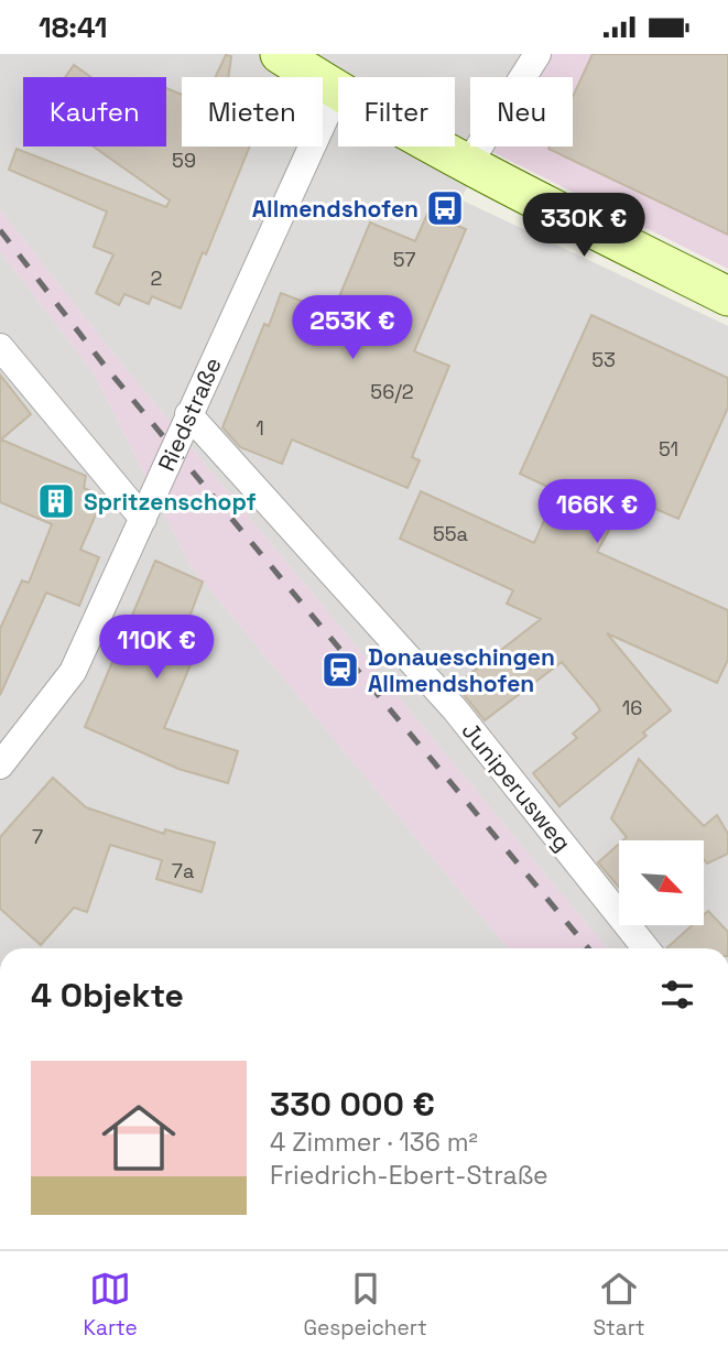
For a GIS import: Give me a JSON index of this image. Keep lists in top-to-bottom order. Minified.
{"streets":{"street":["Riedstraße","Juniperusweg"]},"crossings":[["Riedstraße","Juniperusweg"]],"places":{"bus stop":["Allmendshofen"],"building":["Spritzenschopf"],"station":["Donaueschingen Allmendshofen"]},"house_numbers":["59","57","2","53","56/2","1","51","55a","16","7","7a"],"north":"bottom right","page":{"status":"18:41","chip":["Kaufen","Mieten","Filter","Neu"],"price":["330K €","253K €","166K €","110K €"],"heading":"4 Objekte","list":[{"name":"330 000 €","note":"4 Zimmer · 136 m² · Friedrich-Ebert-Straße"}],"tabs":["Karte","Gespeichert","Start"]}}
